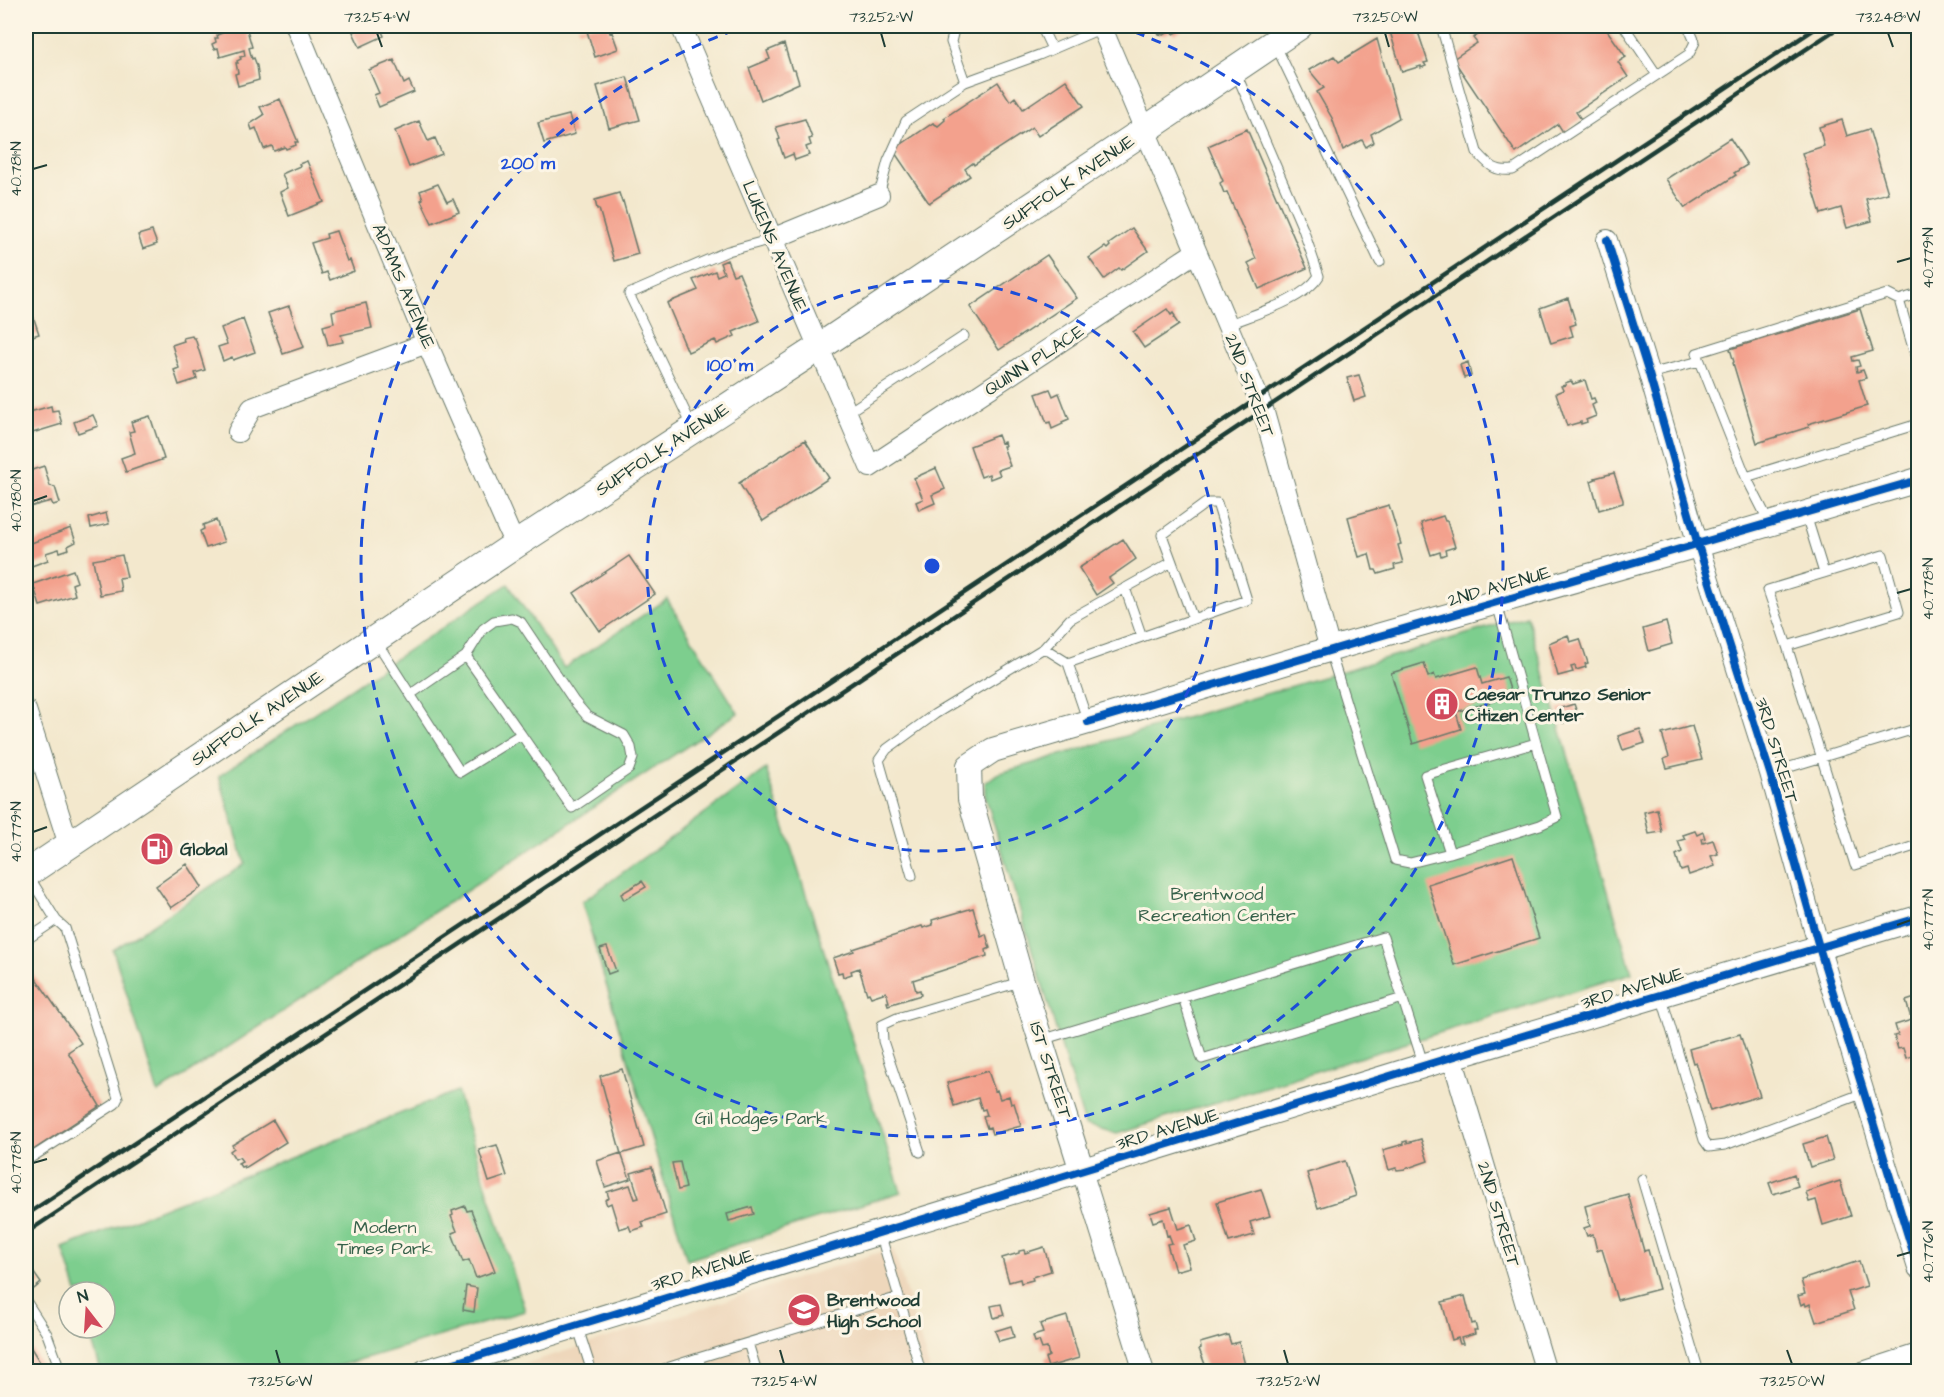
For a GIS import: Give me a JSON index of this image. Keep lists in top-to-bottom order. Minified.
{"streets":{"main road":["SUFFOLK AVENUE"],"street":["LUKENS AVENUE","ADAMS AVENUE","QUINN PLACE","2ND STREET","2ND AVENUE","3RD STREET","3RD AVENUE","1ST STREET"]},"crossings":[["SUFFOLK AVENUE","LUKENS AVENUE"],["SUFFOLK AVENUE","ADAMS AVENUE"],["SUFFOLK AVENUE","2ND STREET"],["LUKENS AVENUE","QUINN PLACE"],["QUINN PLACE","2ND STREET"],["2ND STREET","2ND AVENUE"],["2ND STREET","3RD AVENUE"],["2ND AVENUE","3RD STREET"],["2ND AVENUE","1ST STREET"],["3RD STREET","3RD AVENUE"],["3RD AVENUE","1ST STREET"]],"parks":["Brentwood Recreation Center","Gil Hodges Park","Modern Times Park"],"places":{"building":["Caesar Trunzo Senior Citizen Center"],"fuel station":["Global"],"school or university":["Brentwood High School"]},"north":"top","coordinates":["73.254°W","73.252°W","73.250°W","73.248°W","40.781°N","40.779°N","40.780°N","40.778°N","40.777°N","40.776°N","73.256°W"],"rings":["200 m","100 m"]}
